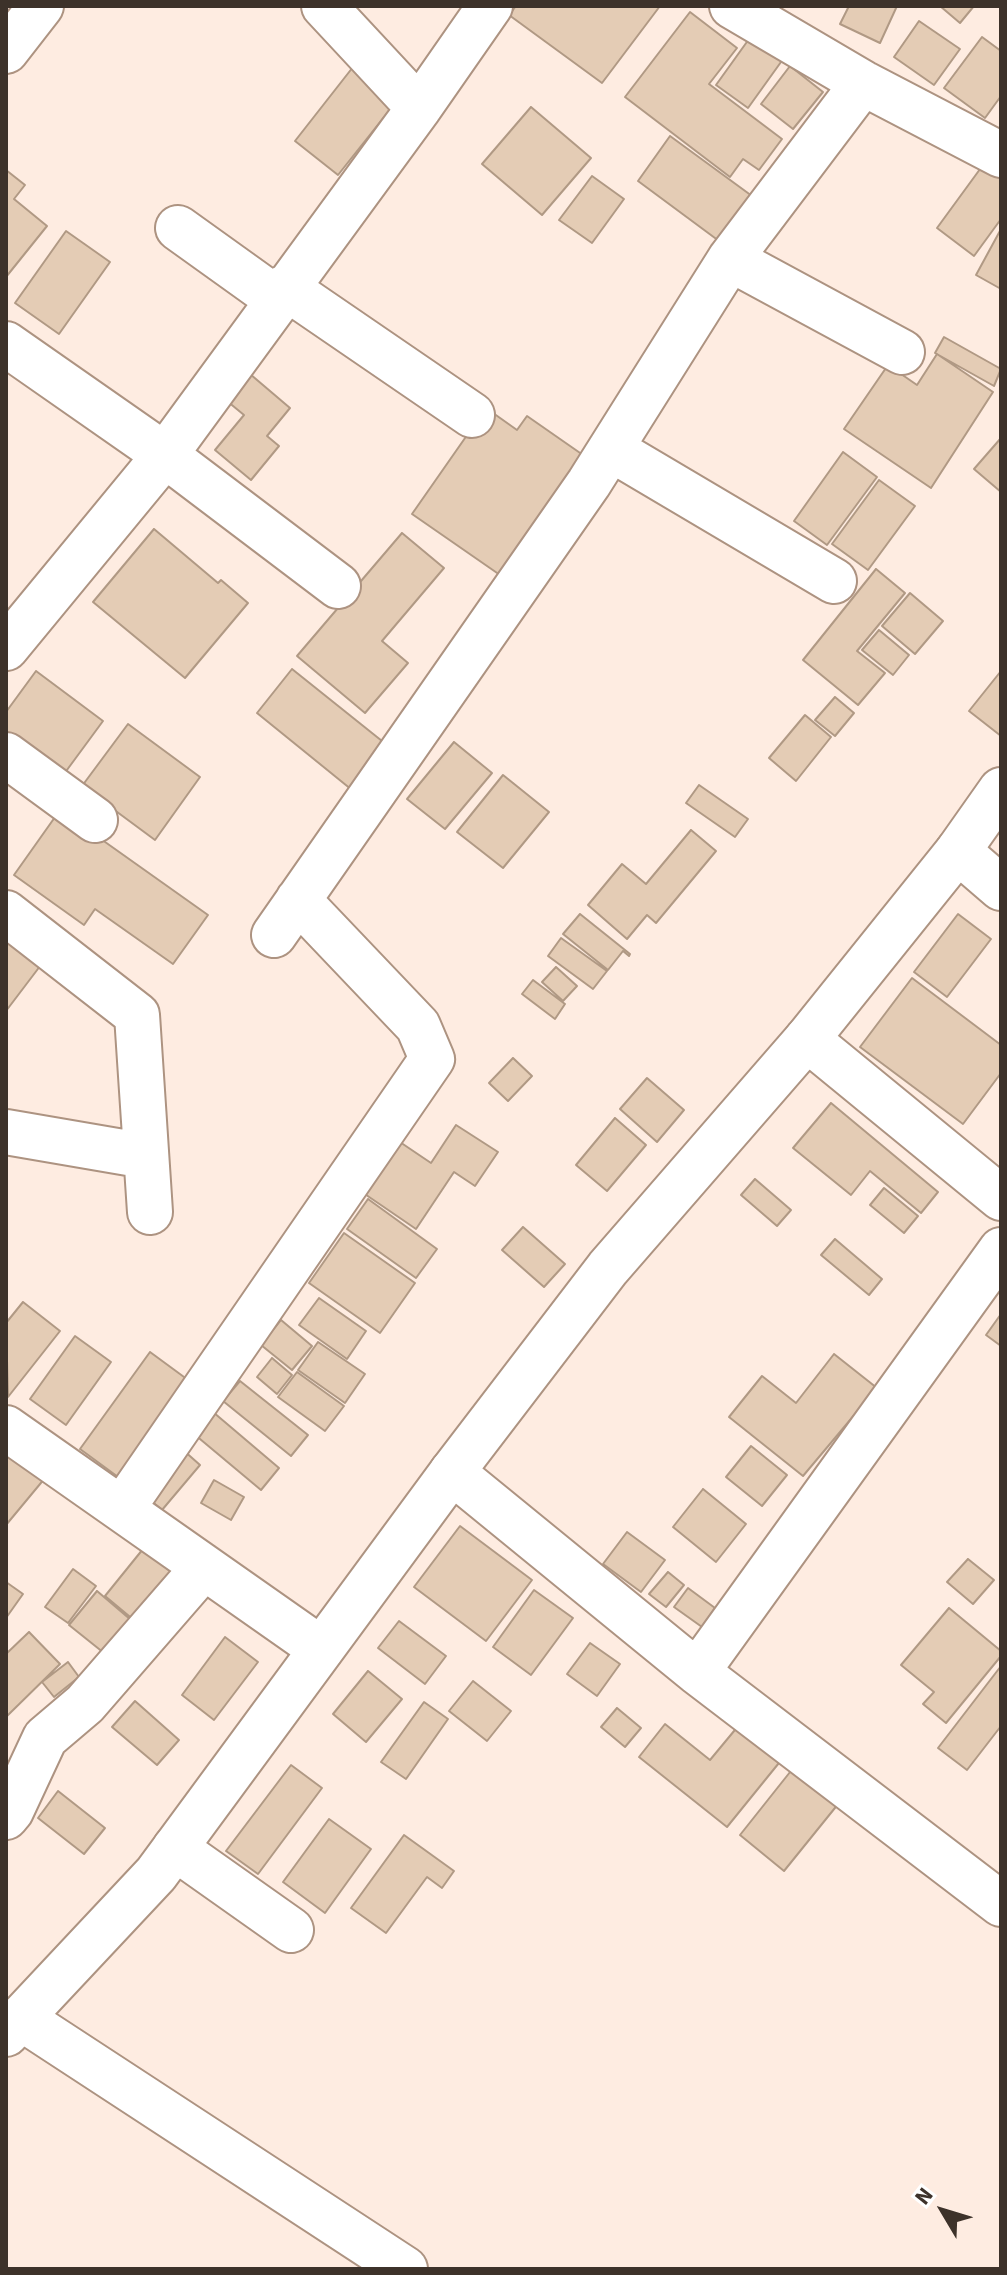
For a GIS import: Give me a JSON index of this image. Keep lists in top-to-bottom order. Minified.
{"north":"top left"}
